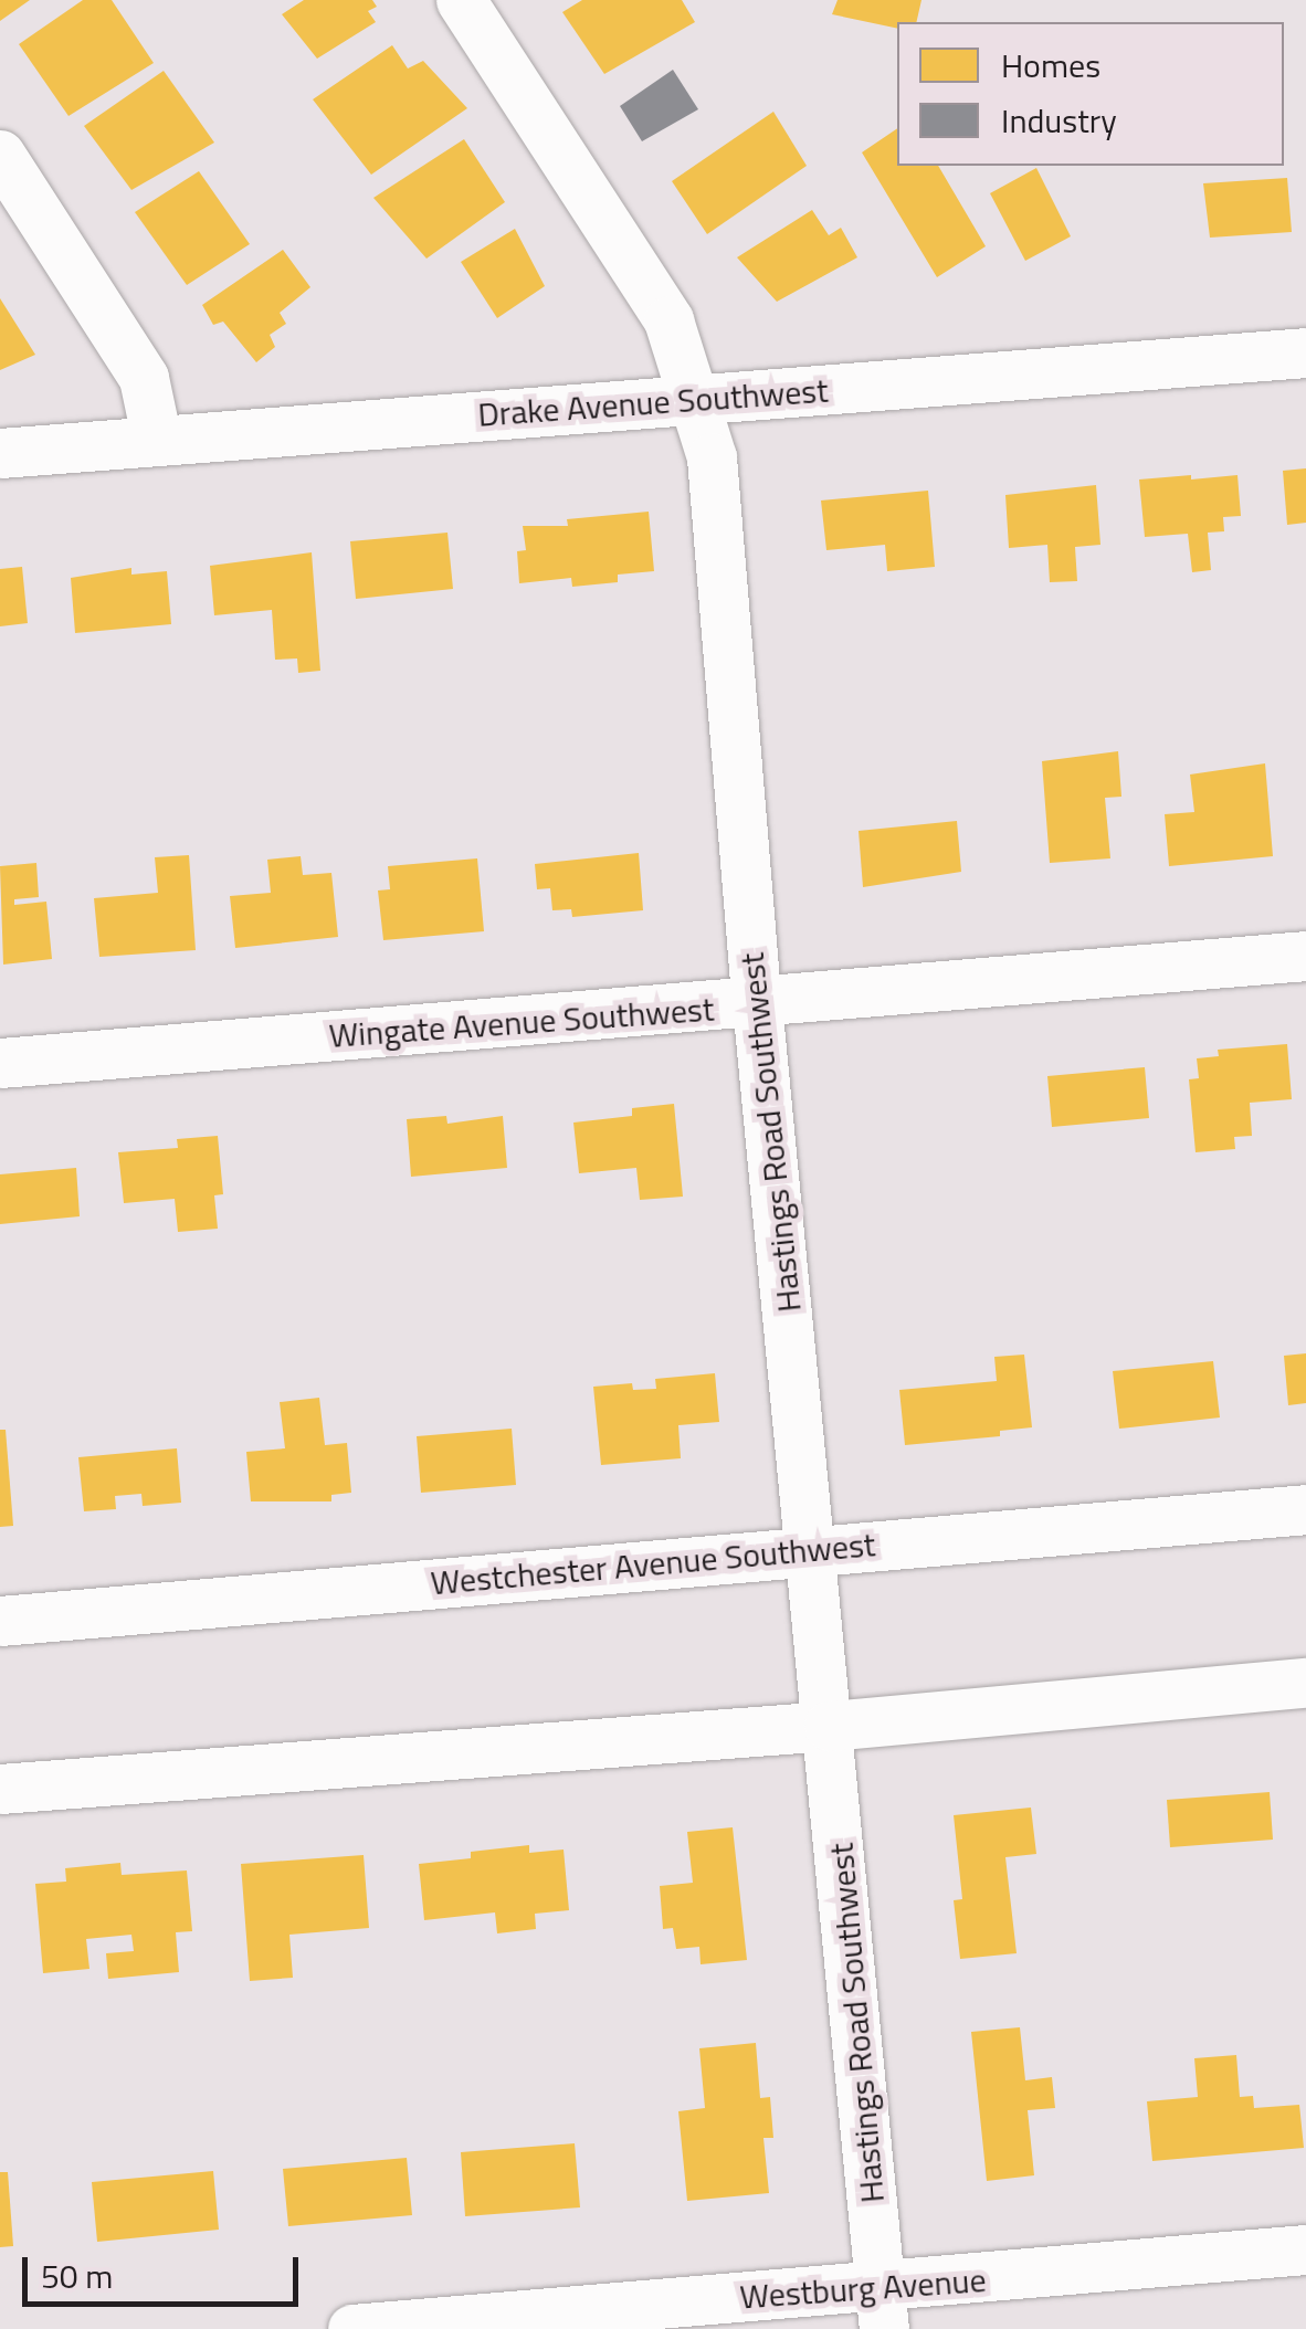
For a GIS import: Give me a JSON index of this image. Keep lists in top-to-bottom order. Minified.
{"streets":{"street":["Drake Avenue Southwest","Wingate Avenue Southwest","Hastings Road Southwest","Westchester Avenue Southwest","Westburg Avenue"]},"crossings":[["Drake Avenue Southwest","Hastings Road Southwest"],["Wingate Avenue Southwest","Hastings Road Southwest"],["Hastings Road Southwest","Westchester Avenue Southwest"],["Hastings Road Southwest","Westburg Avenue"]],"legend":["Homes","Industry"],"scale_bar":"50 m"}
